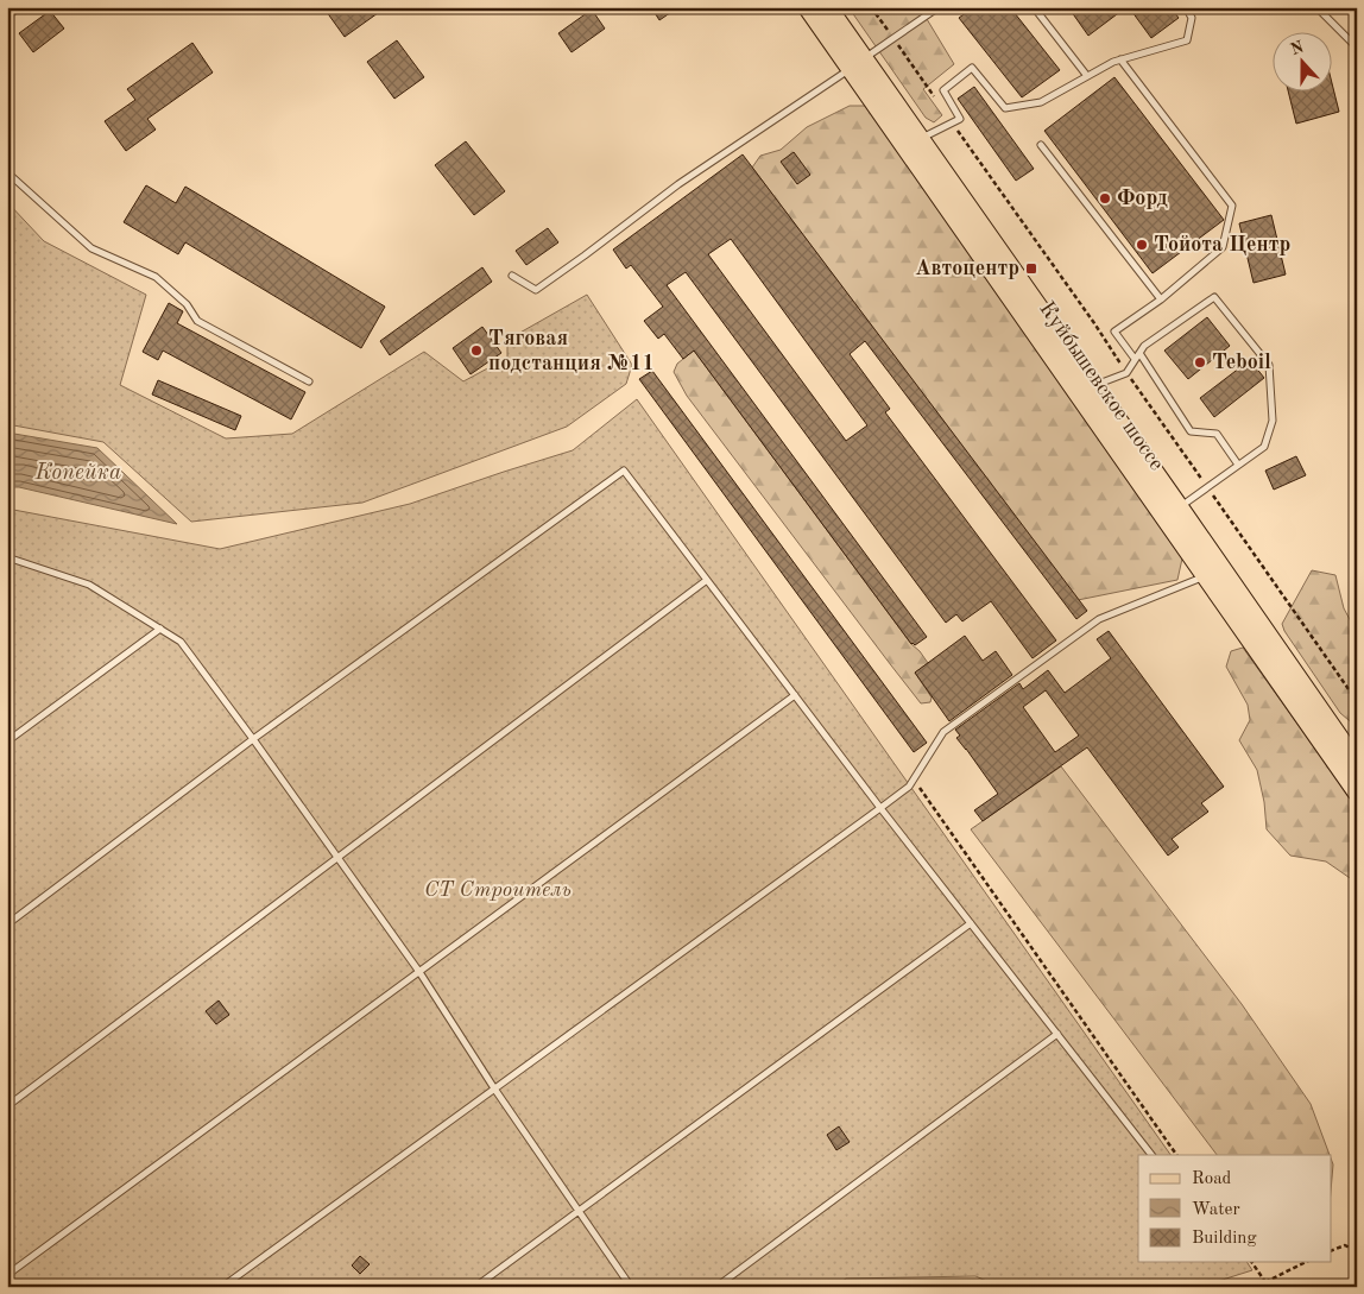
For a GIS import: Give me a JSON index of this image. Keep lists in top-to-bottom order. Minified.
{"streets":{"main road":["Куйбышевское шоссе"]},"water":["Копейка"],"parks":["СТ Строитель"],"places":{"other":["Форд","Тойота Центр","Тяговая подстанция №11","Teboil"],"transit":["Автоцентр"]},"legend":["Road","Water","Building"],"north":"top"}
